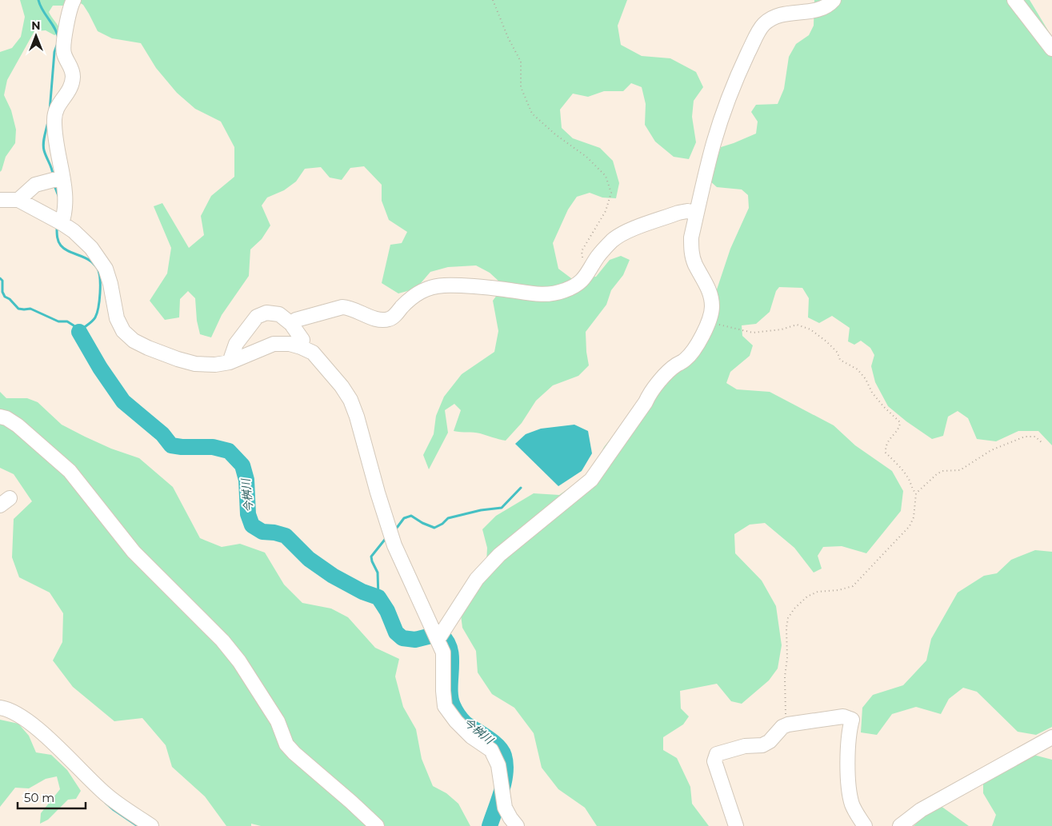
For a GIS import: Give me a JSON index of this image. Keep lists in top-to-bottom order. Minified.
{"water":["今桝川"],"scale_bar":"50 m","north":"top"}
